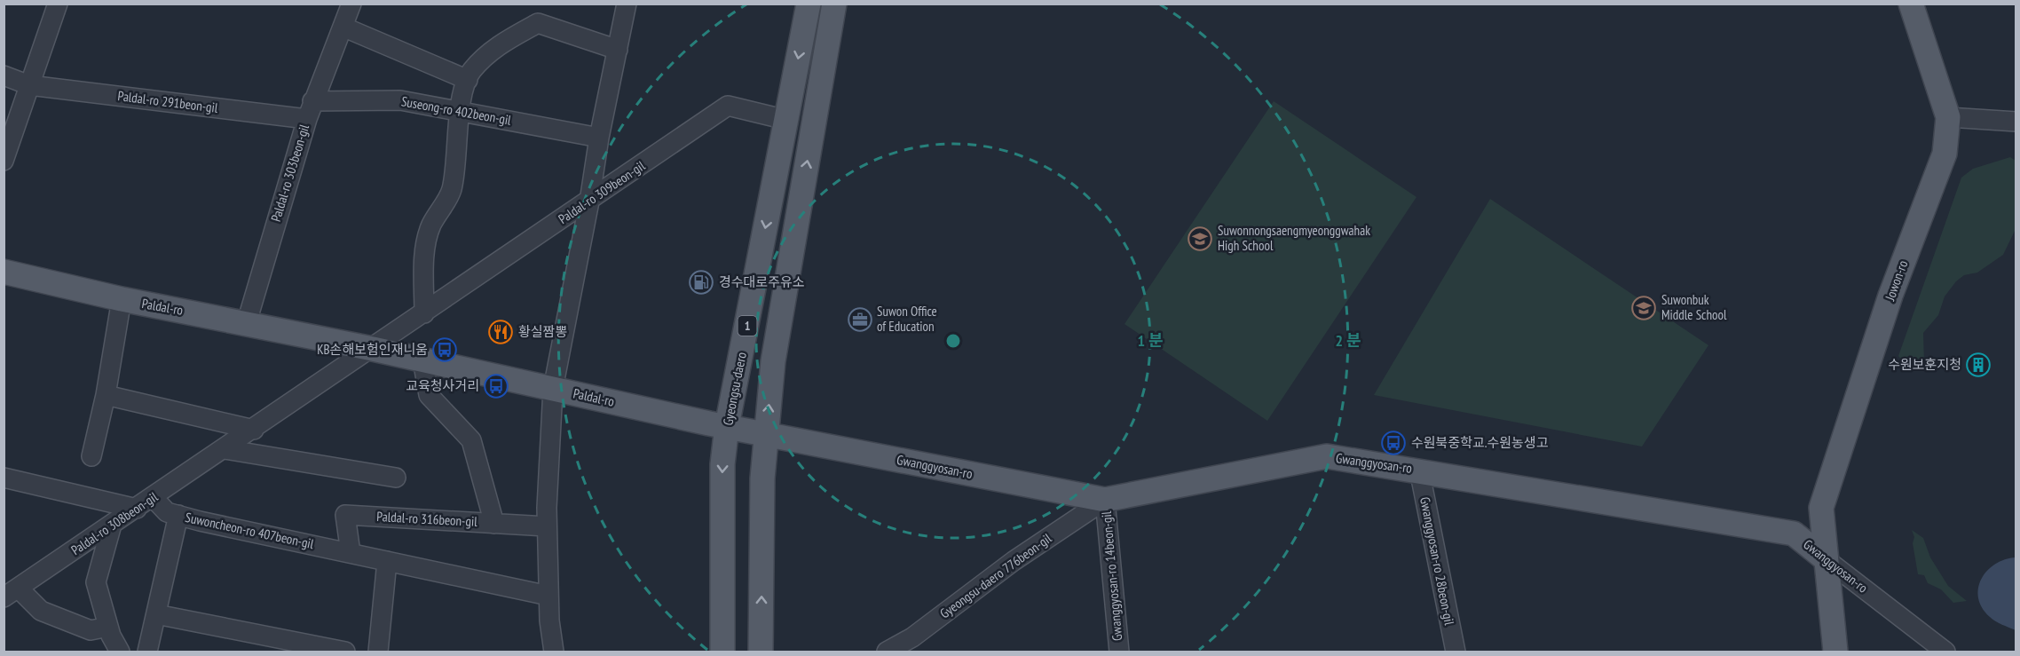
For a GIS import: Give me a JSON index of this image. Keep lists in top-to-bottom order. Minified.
{"streets":{"main road":["Jowon-ro","Paldal-ro","1","Gyeongsu-daero","Gwanggyosan-ro"],"street":["Paldal-ro 291beon-gil","Suseong-ro 402beon-gil","Paldal-ro 303beon-gil","Paldal-ro 309beon-gil","Paldal-ro 316beon-gil","Paldal-ro 308beon-gil","Suwoncheon-ro 407beon-gil","Gwanggyosan-ro 28beon-gil","Gyeongsu-daero 776beon-gil","Gwanggyosan-ro 14beon-gil"]},"crossings":[["Paldal-ro 291beon-gil","Suseong-ro 402beon-gil"],["Paldal-ro 291beon-gil","Paldal-ro 303beon-gil"],["Suseong-ro 402beon-gil","Paldal-ro 303beon-gil"],["Paldal-ro 303beon-gil","Paldal-ro"],["Paldal-ro 309beon-gil","Paldal-ro"],["Paldal-ro 309beon-gil","Gyeongsu-daero"],["Paldal-ro 309beon-gil","Paldal-ro 308beon-gil"],["Jowon-ro","Gwanggyosan-ro"],["Paldal-ro","Gyeongsu-daero"],["Paldal-ro","Gwanggyosan-ro"],["Paldal-ro","Paldal-ro 308beon-gil"],["Gwanggyosan-ro","Gwanggyosan-ro 28beon-gil"],["Gwanggyosan-ro","Gyeongsu-daero 776beon-gil"],["Gwanggyosan-ro","Gwanggyosan-ro 14beon-gil"],["Paldal-ro 316beon-gil","Suwoncheon-ro 407beon-gil"],["Gyeongsu-daero 776beon-gil","Gwanggyosan-ro 14beon-gil"]],"places":{"school or university":["Suwonnongsaengmyeonggwahak High School","Suwonbuk Middle School"],"fuel station":["경수대로주유소"],"office":["Suwon Office of Education"],"restaurant":["황실짬뽕"],"bus stop":["KB손해보험인재니움","교육청사거리","수원북중학교.수원농생고"],"building":["수원보훈지청"]},"rings":["1 분","2 분"]}
